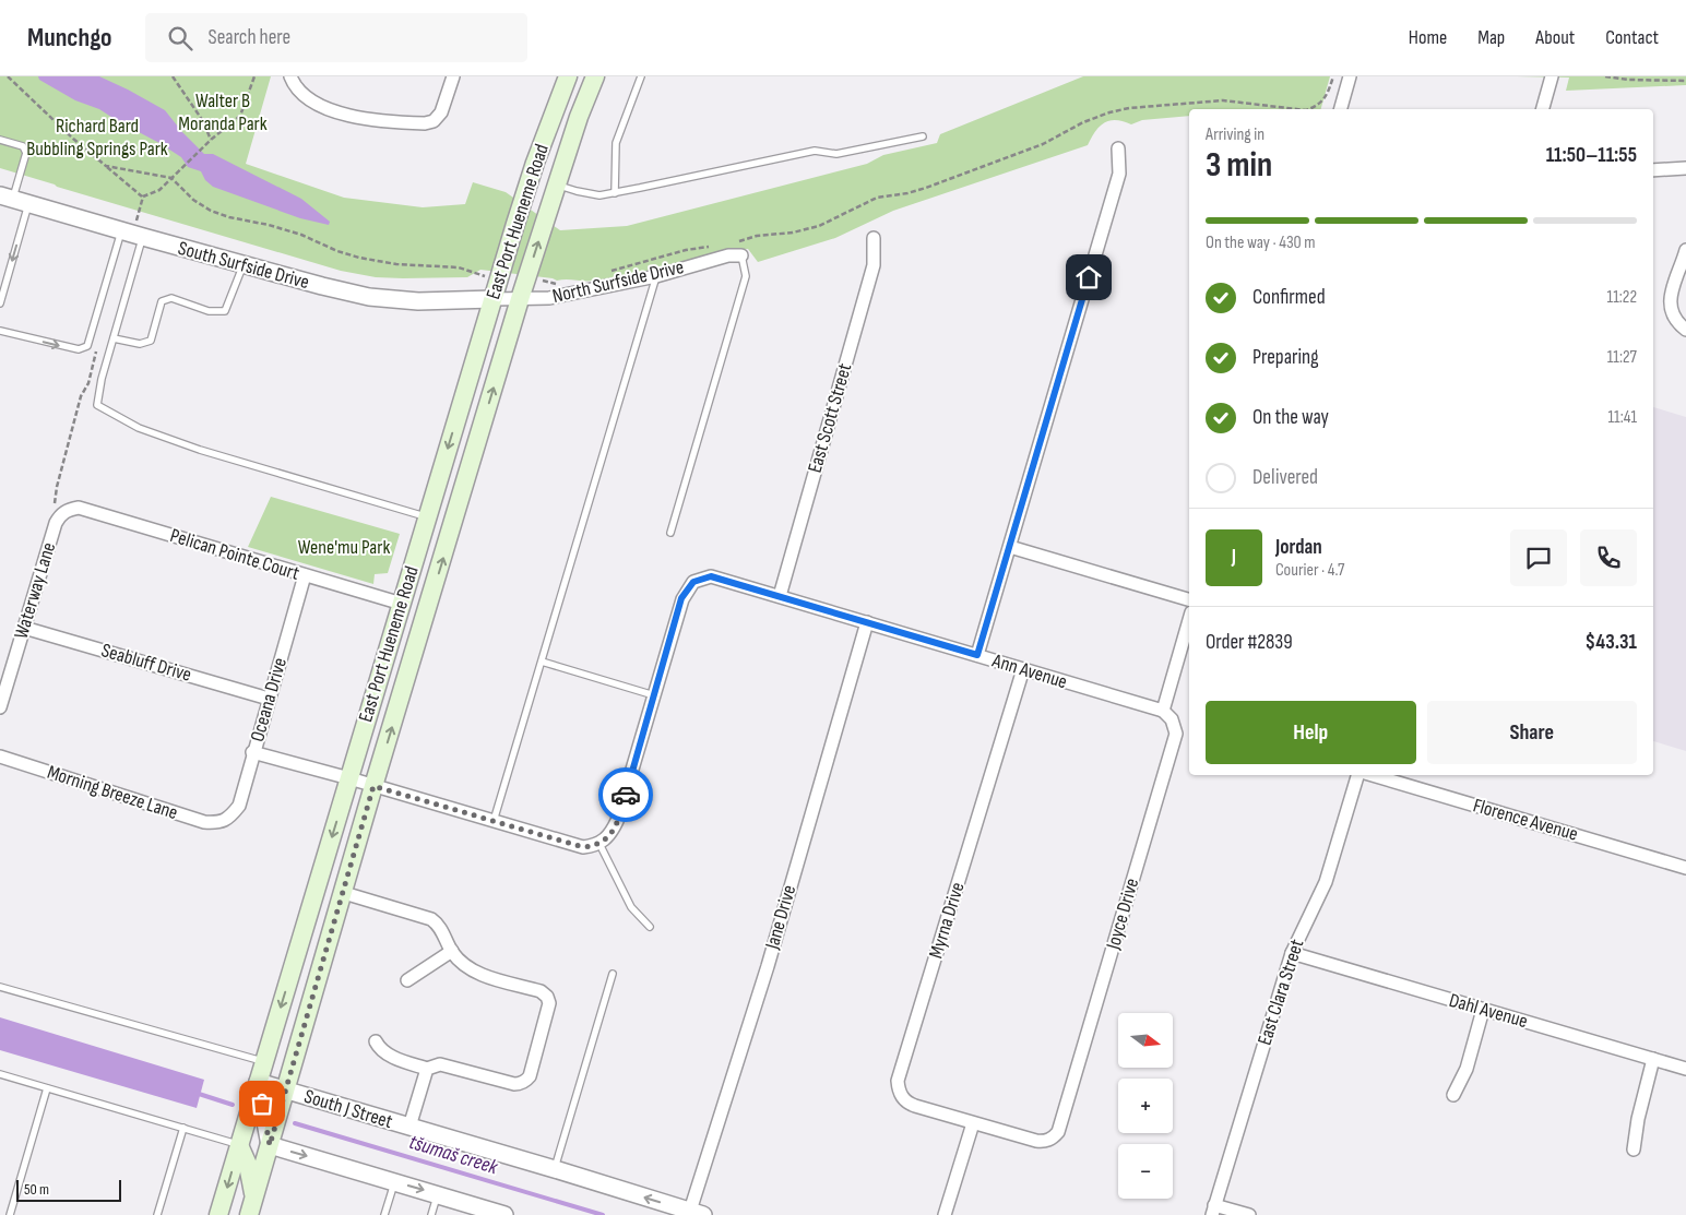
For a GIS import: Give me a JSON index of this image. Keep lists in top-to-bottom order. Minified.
{"streets":{"main road":["East Port Hueneme Road"],"street":["South Surfside Drive","North Surfside Drive","East Scott Street","Pelican Pointe Court","Waterway Lane","Seabluff Drive","Ann Avenue","Oceana Drive","Morning Breeze Lane","Florence Avenue","Joyce Drive","Jane Drive","Myrna Drive","East Clara Street","Dahl Avenue","South J Street"]},"crossings":[["East Port Hueneme Road","South Surfside Drive"],["East Port Hueneme Road","North Surfside Drive"],["East Port Hueneme Road","Pelican Pointe Court"],["East Port Hueneme Road","South J Street"],["South Surfside Drive","North Surfside Drive"],["East Scott Street","Ann Avenue"],["Pelican Pointe Court","Waterway Lane"],["Pelican Pointe Court","Oceana Drive"],["Waterway Lane","Seabluff Drive"],["Seabluff Drive","Oceana Drive"],["Ann Avenue","Joyce Drive"],["Ann Avenue","Jane Drive"],["Ann Avenue","Myrna Drive"],["Oceana Drive","Morning Breeze Lane"],["Joyce Drive","Myrna Drive"],["Jane Drive","South J Street"],["East Clara Street","Dahl Avenue"]],"water":["tšumaš creek"],"parks":["Walter B Moranda Park","Richard Bard Bubbling Springs Park","Wene'mu Park"],"scale_bar":"50 m","north":"right","page":{"header":"Munchgo","search":"Search here","nav":["Home","Map","About","Contact"],"heading":["3 min","Arriving in","11:50–11:55"],"panel":["Jordan","Courier · 4.7","Order #2839","$43.31"],"bar":"On the way · 430 m","list":[["Confirmed","11:22"],["Preparing","11:27"],["On the way","11:41"],"Delivered"],"round":"J","buttons":["Help","Share"],"map_buttons":["+","−"],"scale":"50 m"}}
